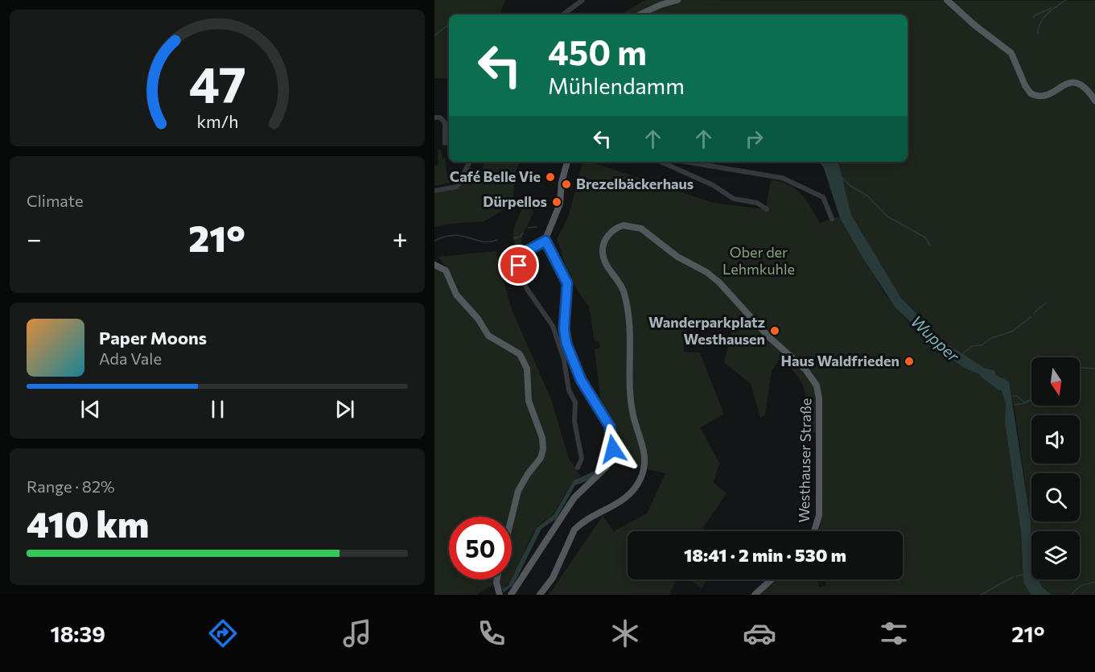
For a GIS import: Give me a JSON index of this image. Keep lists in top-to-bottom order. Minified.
{"streets":{"main road":["Westhauser Straße"]},"water":["Wupper"],"parks":["Ober der Lehmkuhle"],"places":["Café Belle Vie","Brezelbäckerhaus","Dürpellos","Wanderparkplatz Westhausen","Haus Waldfrieden"],"north":"bottom","page":{"turn":["450 m","Mühlendamm"],"tile":["Climate",["Range · 82%","410 km"]],"heat":["−","21°","+"],"song":["Paper Moons","Ada Vale"],"limit":"50","trip":"18:41 · 2 min · 530 m","tabs":["18:39","21°"],"gauge":["47","km/h"]}}
